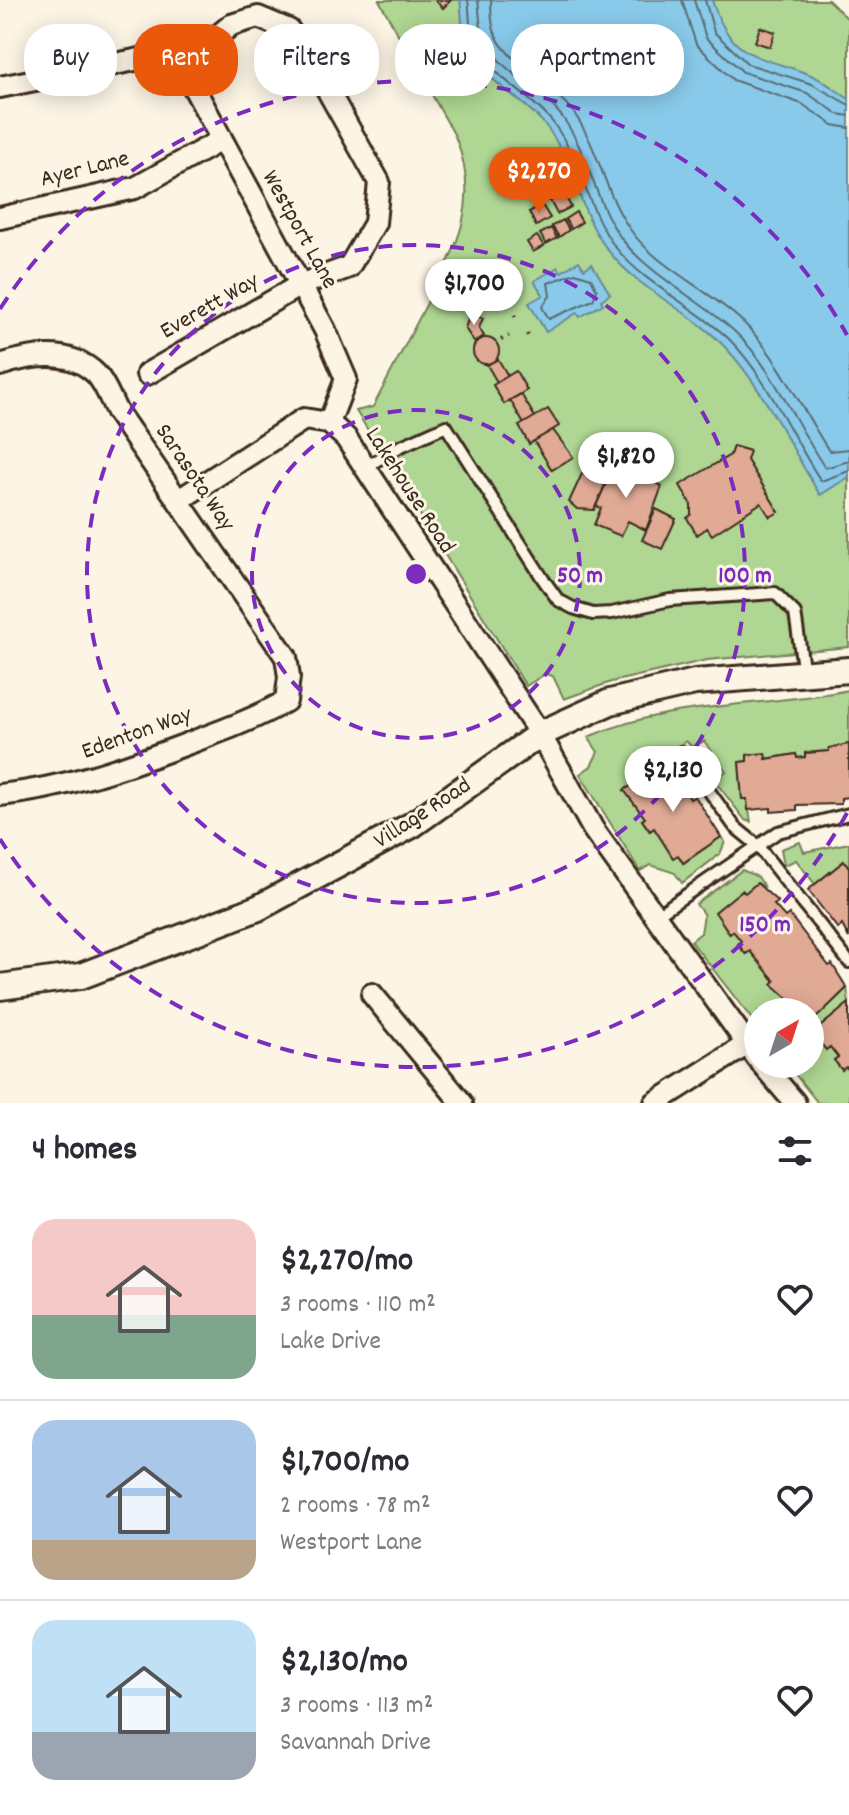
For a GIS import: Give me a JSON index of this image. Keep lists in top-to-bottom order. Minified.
{"streets":{"street":["Ayer Lane","Westport Lane","Everett Way","Sarasota Way","Lakehouse Road","Edenton Way","Village Road"]},"crossings":[["Ayer Lane","Westport Lane"],["Westport Lane","Everett Way"],["Westport Lane","Lakehouse Road"],["Sarasota Way","Lakehouse Road"],["Sarasota Way","Edenton Way"],["Lakehouse Road","Village Road"]],"north":"top right","page":{"chip":["Buy","Rent","Filters","New","Apartment"],"price":["$2,270","$1,700","$1,820","$2,130"],"heading":"4 homes","list":[{"name":"$2,270/mo","note":"3 rooms · 110 m² · Lake Drive"},{"name":"$1,700/mo","note":"2 rooms · 78 m² · Westport Lane"},{"name":"$2,130/mo","note":"3 rooms · 113 m² · Savannah Drive"}]},"rings":["50 m","100 m","150 m"]}
